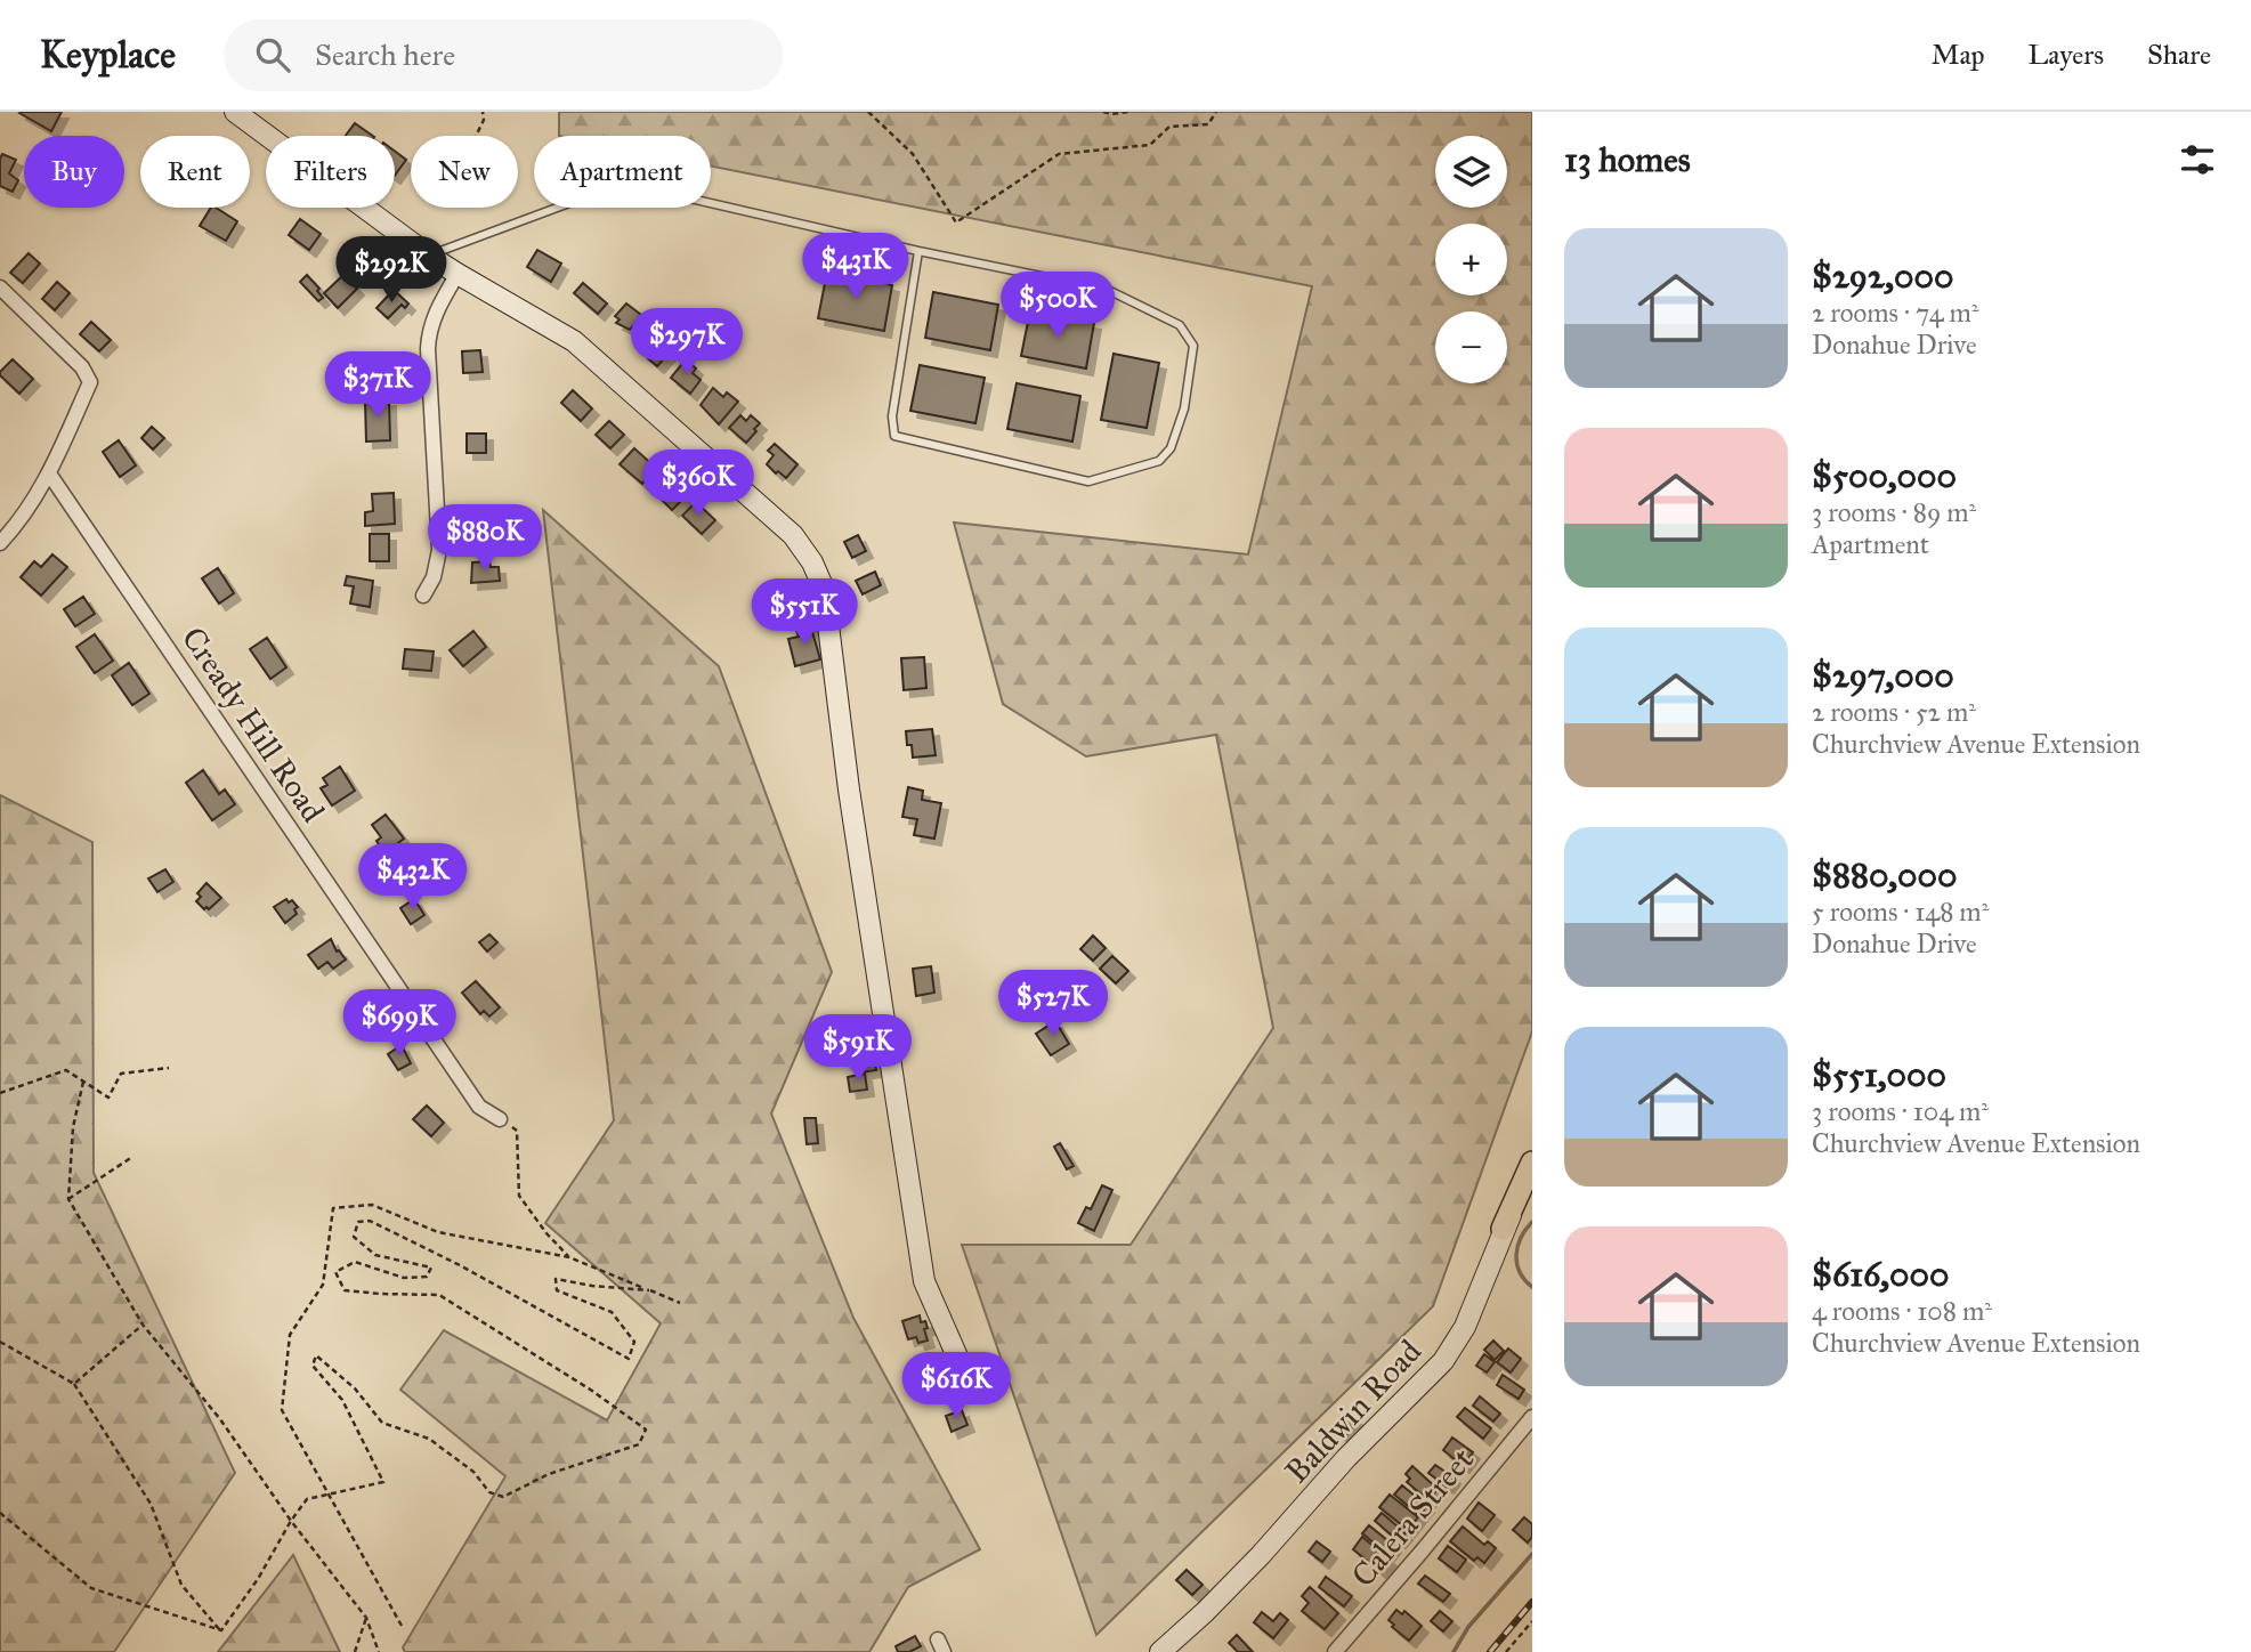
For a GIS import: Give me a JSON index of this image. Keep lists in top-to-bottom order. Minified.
{"streets":{"street":["Cready Hill Road","Baldwin Road","Calera Street"]},"page":{"header":"Keyplace","search":"Search here","nav":["Map","Layers","Share"],"heading":"13 homes","map_buttons":["+","−"],"chip":["Buy","Rent","Filters","New","Apartment"],"list":[{"name":"$292,000","note":"2 rooms · 74 m² · Donahue Drive"},{"name":"$500,000","note":"3 rooms · 89 m² · Apartment"},{"name":"$297,000","note":"2 rooms · 52 m² · Churchview Avenue Extension"},{"name":"$880,000","note":"5 rooms · 148 m² · Donahue Drive"},{"name":"$551,000","note":"3 rooms · 104 m² · Churchview Avenue Extension"},{"name":"$616,000","note":"4 rooms · 108 m² · Churchview Avenue Extension"}],"price":["$431K","$292K","$500K","$297K","$371K","$360K","$880K","$551K","$432K","$527K","$699K","$591K","$616K"]}}
